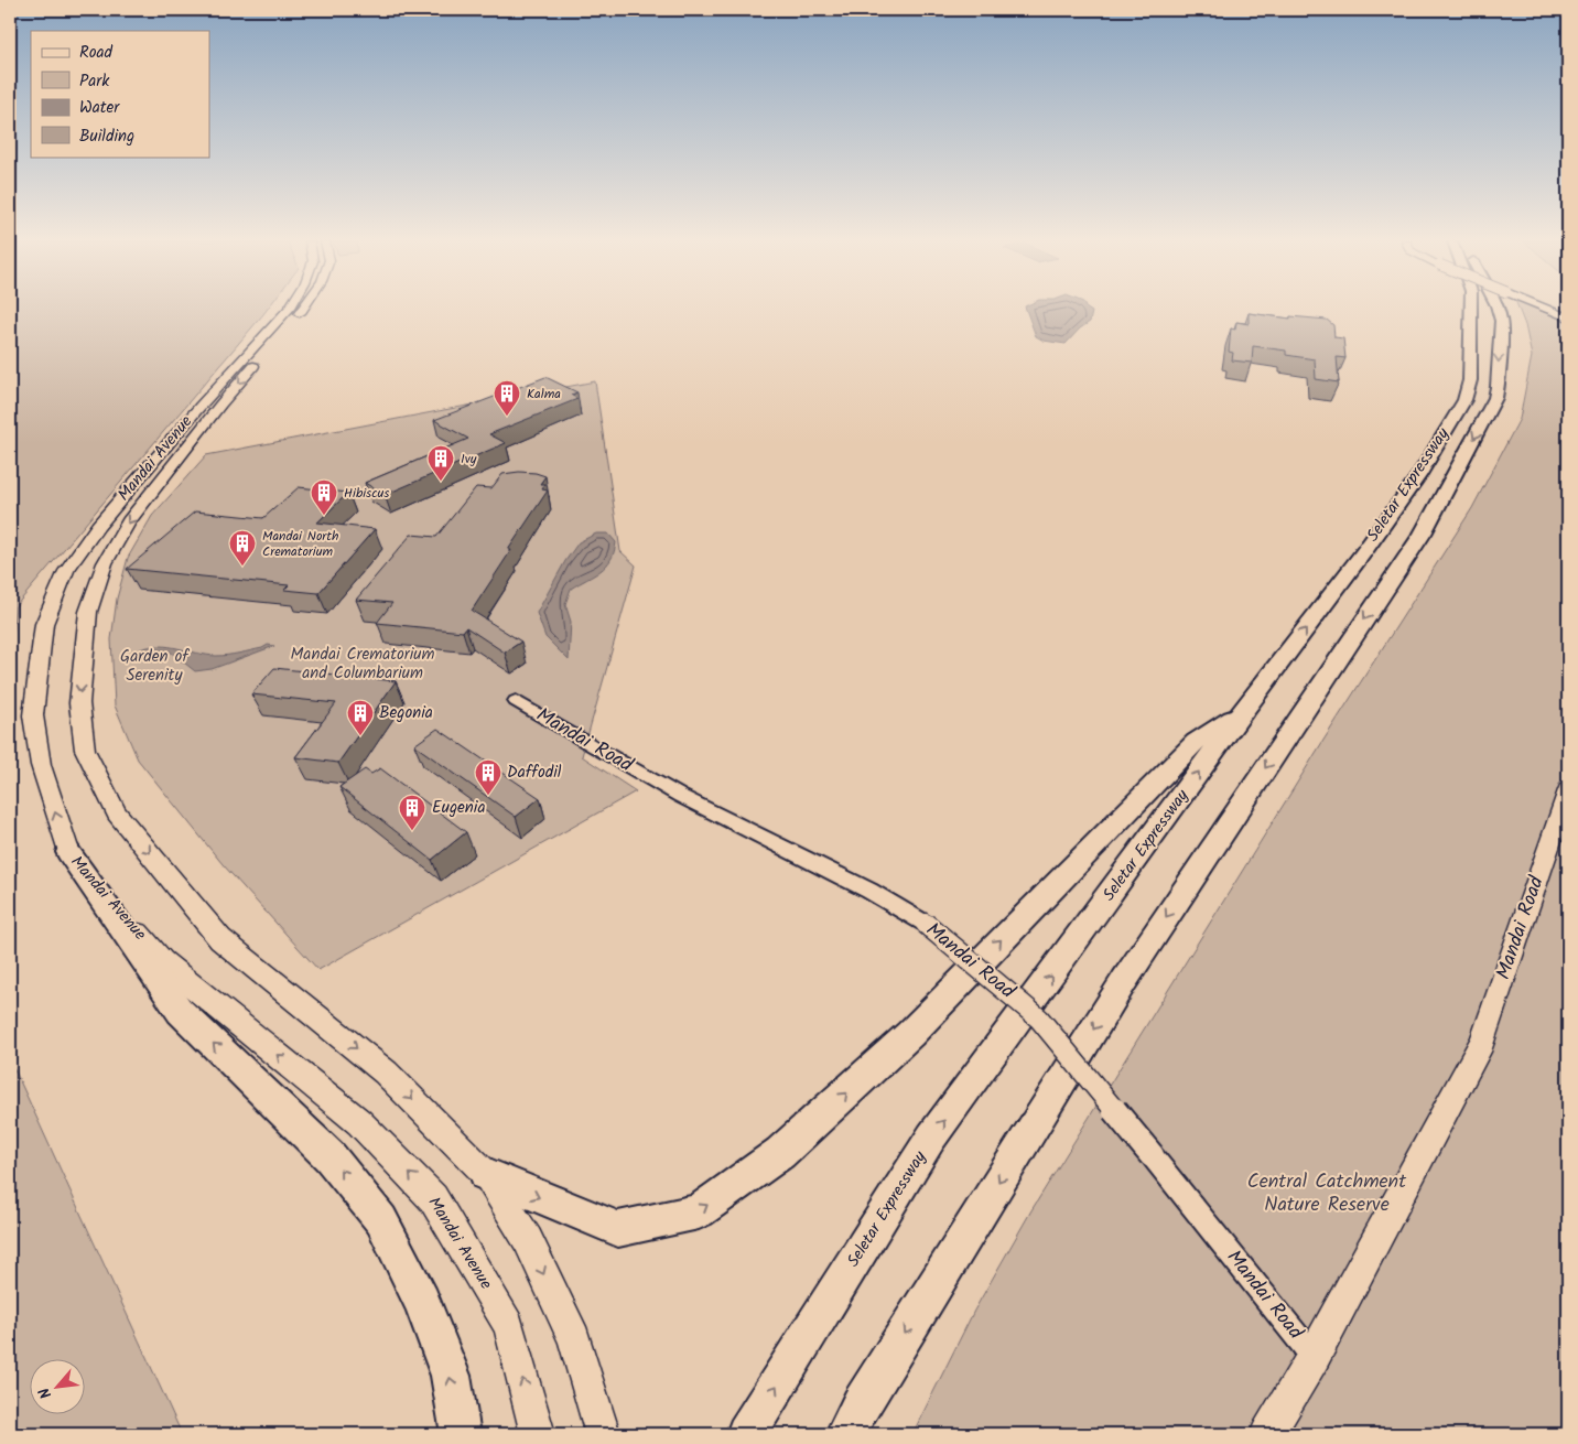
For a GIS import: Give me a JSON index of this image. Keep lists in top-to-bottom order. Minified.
{"streets":{"highway":["Seletar Expressway"],"main road":["Mandai Avenue","Mandai Road"]},"parks":["Mandai Crematorium and Columbarium","Garden of Serenity","Central Catchment Nature Reserve"],"places":{"building":["Kalma","Ivy","Hibiscus","Mandai North Crematorium","Begonia","Daffodil","Eugenia"]},"legend":["Road","Park","Water","Building"],"north":"bottom left"}
